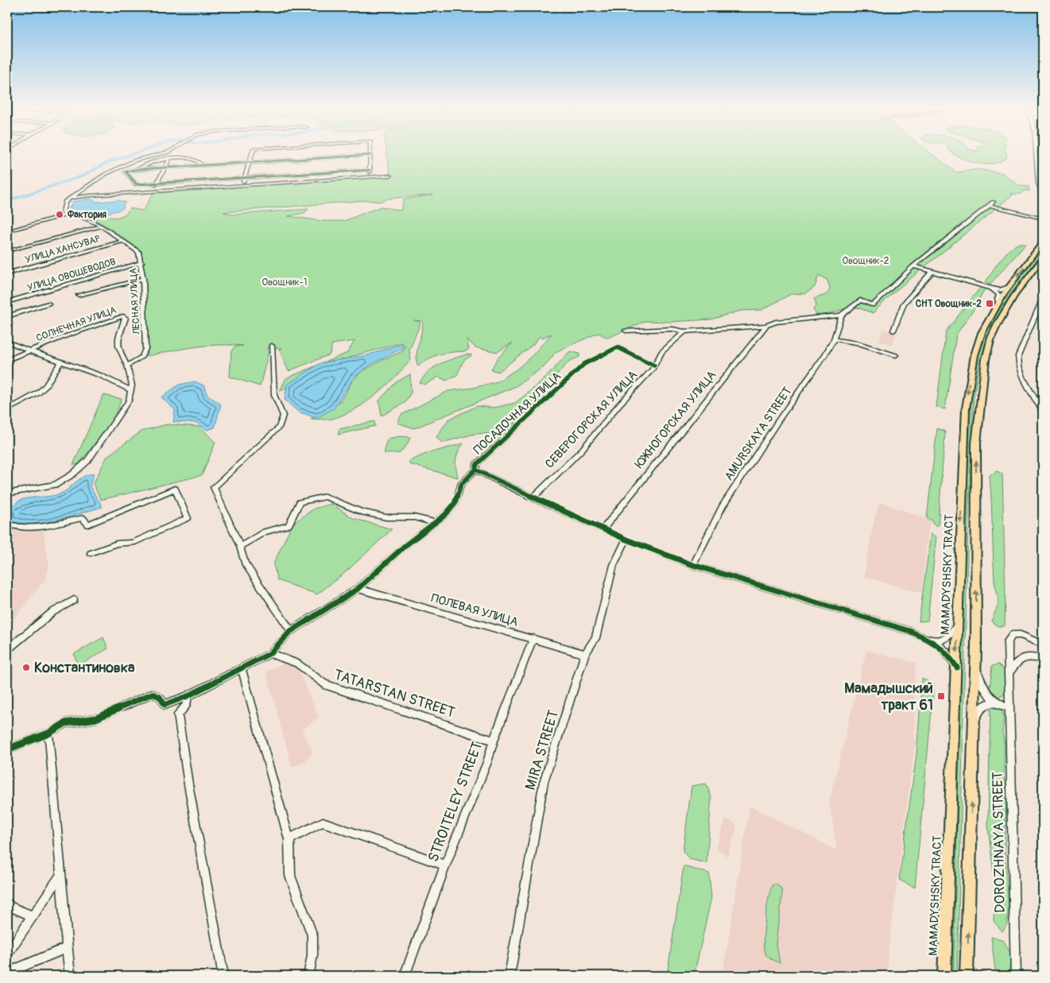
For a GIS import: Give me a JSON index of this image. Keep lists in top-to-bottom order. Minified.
{"streets":{"main road":["MAMADYSHSKY TRACT"],"street":["УЛИЦА ХАНСУВАР","УЛИЦА ОВОЩЕВОДОВ","ЛЕСНАЯ УЛИЦА","СОЛНЕЧНАЯ УЛИЦА","ПОСАДОЧНАЯ УЛИЦА","СЕВЕРОГОРСКАЯ УЛИЦА","ЮЖНОГОРСКАЯ УЛИЦА","AMURSKAYA STREET","ПОЛЕВАЯ УЛИЦА","TATARSTAN STREET","MIRA STREET","STROITELEY STREET","DOROZHNAYA STREET"]},"crossings":[["УЛИЦА ХАНСУВАР","ЛЕСНАЯ УЛИЦА"],["УЛИЦА ОВОЩЕВОДОВ","ЛЕСНАЯ УЛИЦА"],["ЛЕСНАЯ УЛИЦА","СОЛНЕЧНАЯ УЛИЦА"],["ПОСАДОЧНАЯ УЛИЦА","СЕВЕРОГОРСКАЯ УЛИЦА"],["ПОСАДОЧНАЯ УЛИЦА","ПОЛЕВАЯ УЛИЦА"],["ПОСАДОЧНАЯ УЛИЦА","TATARSTAN STREET"],["ПОЛЕВАЯ УЛИЦА","MIRA STREET"],["ПОЛЕВАЯ УЛИЦА","STROITELEY STREET"],["TATARSTAN STREET","STROITELEY STREET"]],"parks":["Овощник-2","Овощник-1"],"places":{"other":["Фактория","Константиновка"],"transit":["СНТ Овощник-2","Мамадышский тракт 61"]}}
